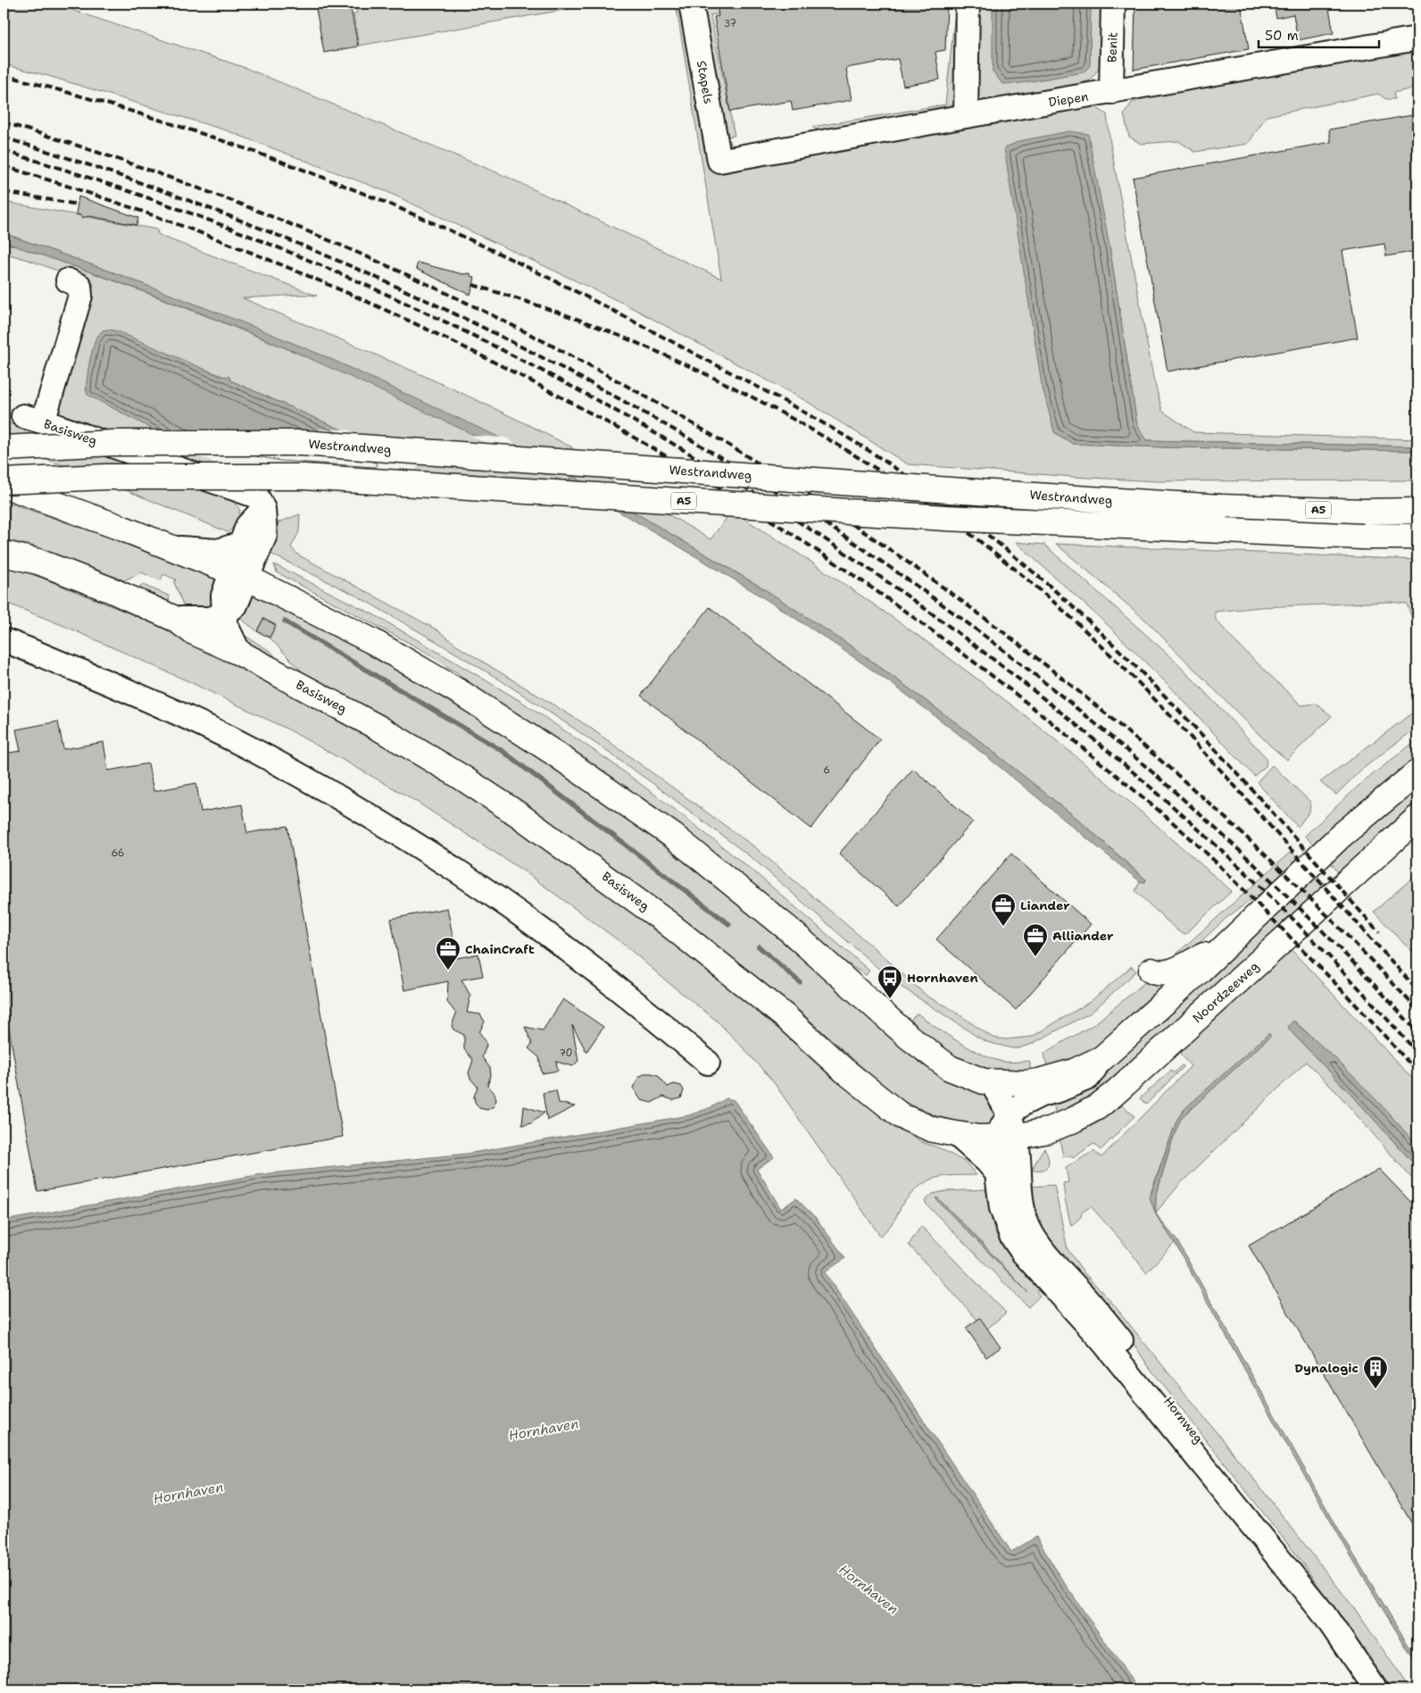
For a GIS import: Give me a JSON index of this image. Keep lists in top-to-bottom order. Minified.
{"streets":{"main road":["Basisweg","Westrandweg","A5","Noordzeeweg"],"street":["Benit","Stapels","Diepen","Hornweg"]},"crossings":[["Benit","Diepen"],["Stapels","Diepen"],["Basisweg","Noordzeeweg"],["Basisweg","Hornweg"],["Noordzeeweg","Hornweg"]],"water":["Hornhaven"],"places":{"office":["Liander","Alliander","ChainCraft"],"bus stop":["Hornhaven"],"building":["Dynalogic"]},"house_numbers":["37","6","66","70"],"scale_bar":"50 m"}
